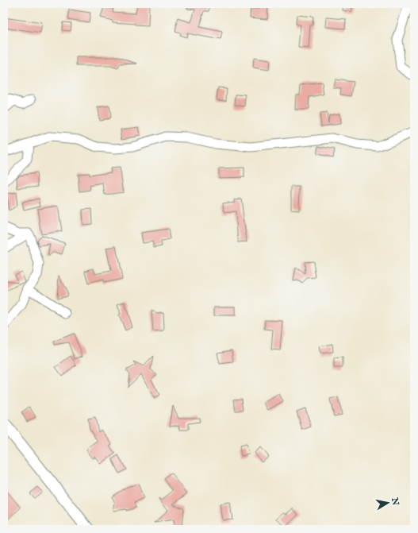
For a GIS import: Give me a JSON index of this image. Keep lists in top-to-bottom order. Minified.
{"north":"right"}
